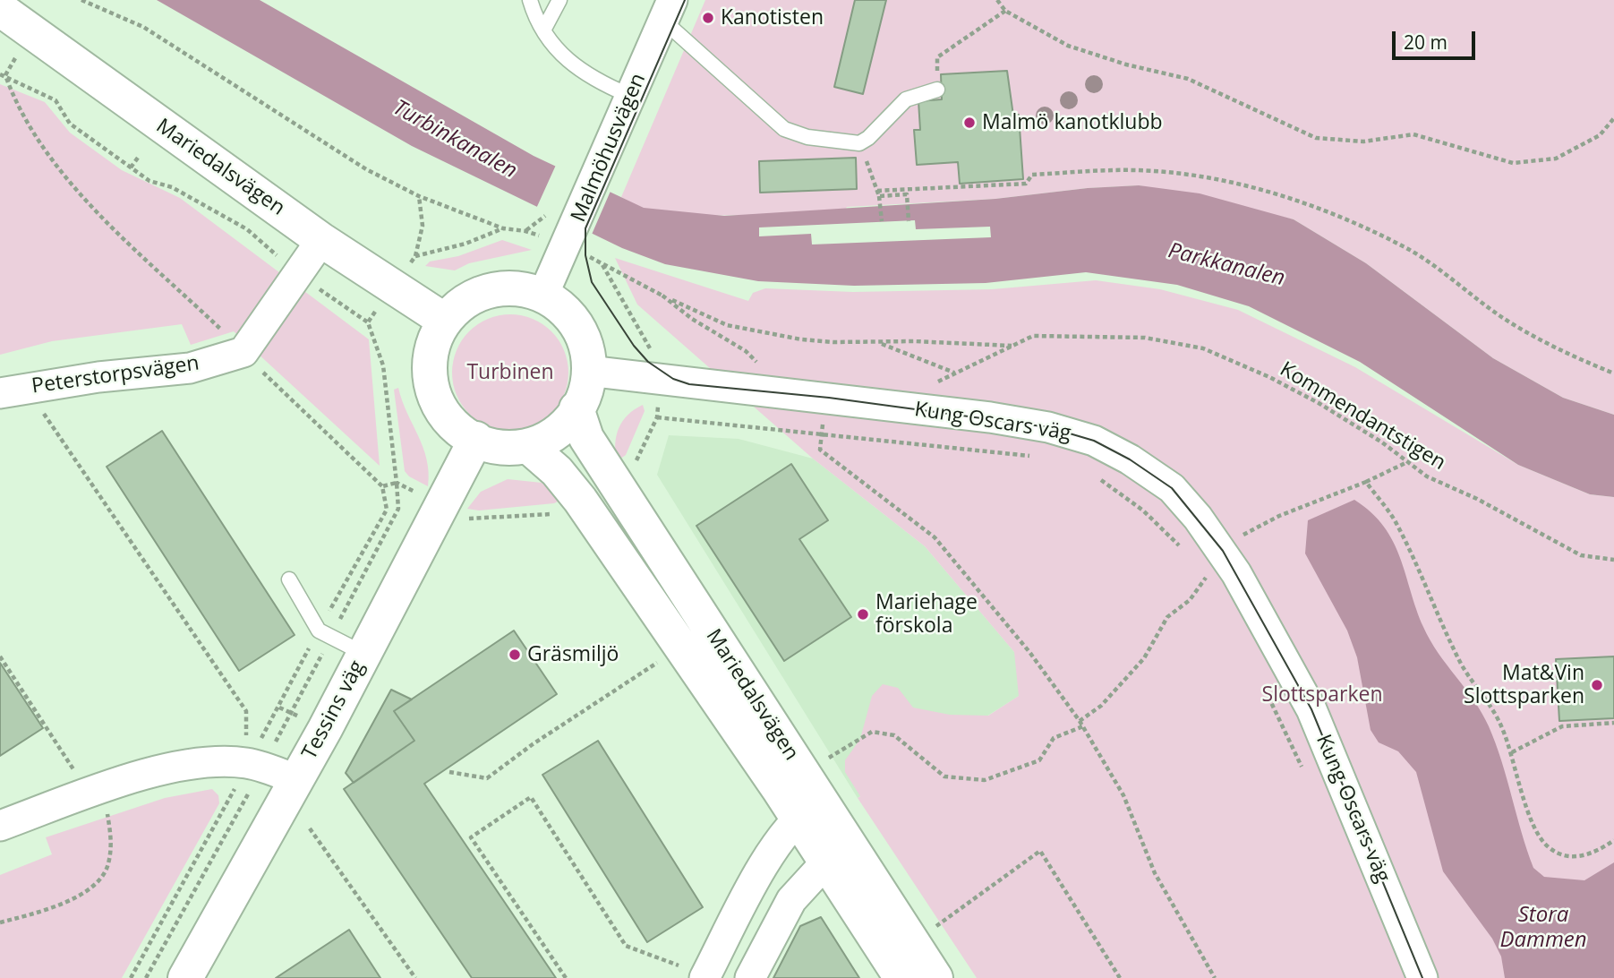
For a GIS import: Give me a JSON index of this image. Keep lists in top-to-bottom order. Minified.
{"streets":{"main road":["Mariedalsvägen","Tessins väg"],"street":["Malmöhusvägen","Peterstorpsvägen","Kung Oscars väg"],"path":["Kommendantstigen"]},"crossings":[["Malmöhusvägen","Mariedalsvägen"],["Malmöhusvägen","Kung Oscars väg"],["Malmöhusvägen","Tessins väg"],["Mariedalsvägen","Kung Oscars väg"],["Mariedalsvägen","Tessins väg"],["Kommendantstigen","Kung Oscars väg"],["Kung Oscars väg","Tessins väg"]],"water":["Turbinkanalen","Parkkanalen","Stora Dammen"],"parks":["Turbinen","Slottsparken"],"places":["Kanotisten","Malmö kanotklubb","Mariehage förskola","Gräsmiljö","Mat&Vin Slottsparken"],"scale_bar":"20 m"}
